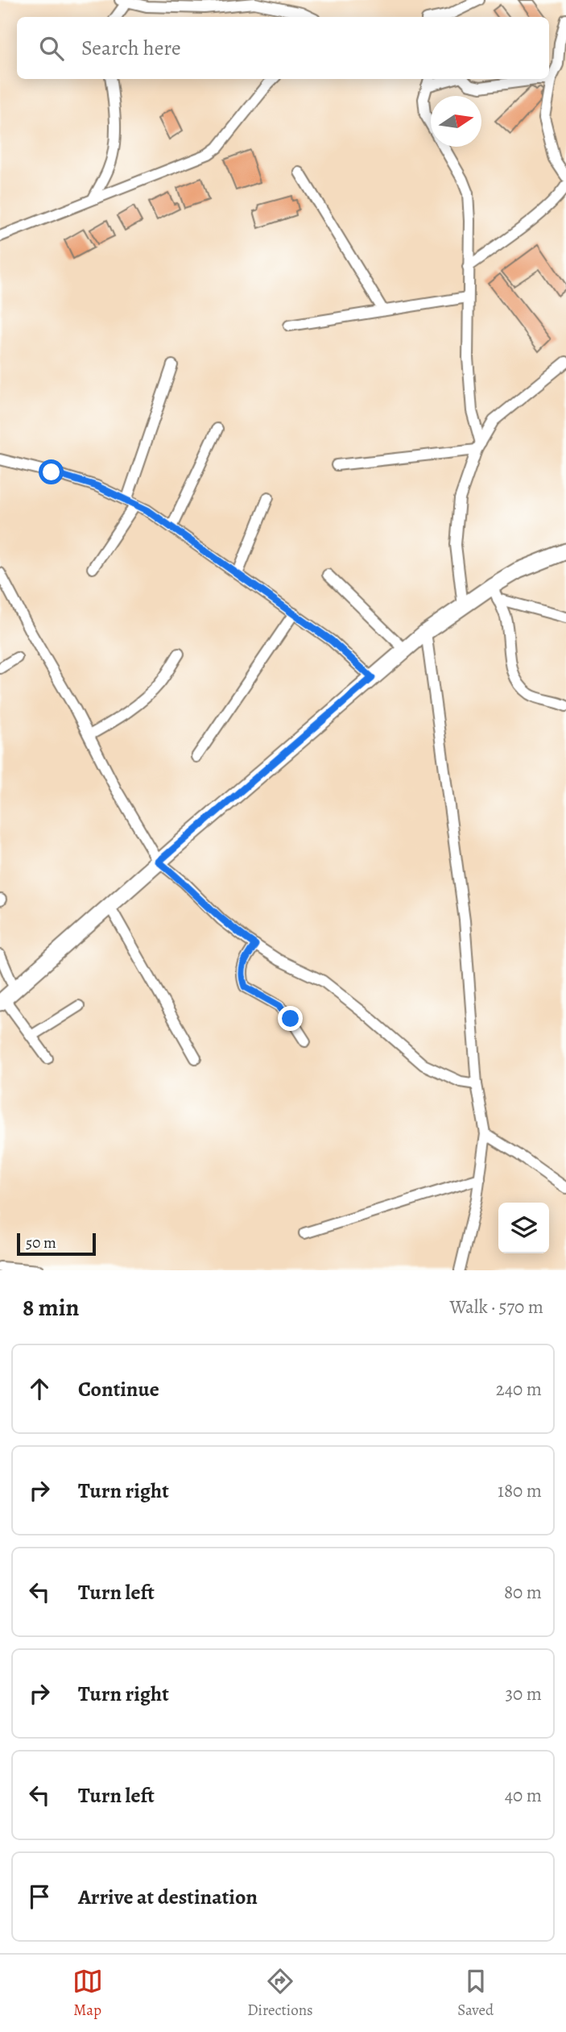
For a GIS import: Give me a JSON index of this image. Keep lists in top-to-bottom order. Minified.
{"scale_bar":"50 m","north":"right","page":{"search":"Search here","scale":"50 m","heading":["8 min","Walk · 570 m"],"list":[["Continue","240 m"],["Turn right","180 m"],["Turn left","80 m"],["Turn right","30 m"],["Turn left","40 m"],"Arrive at destination"],"nav":["Map","Directions","Saved"]}}
